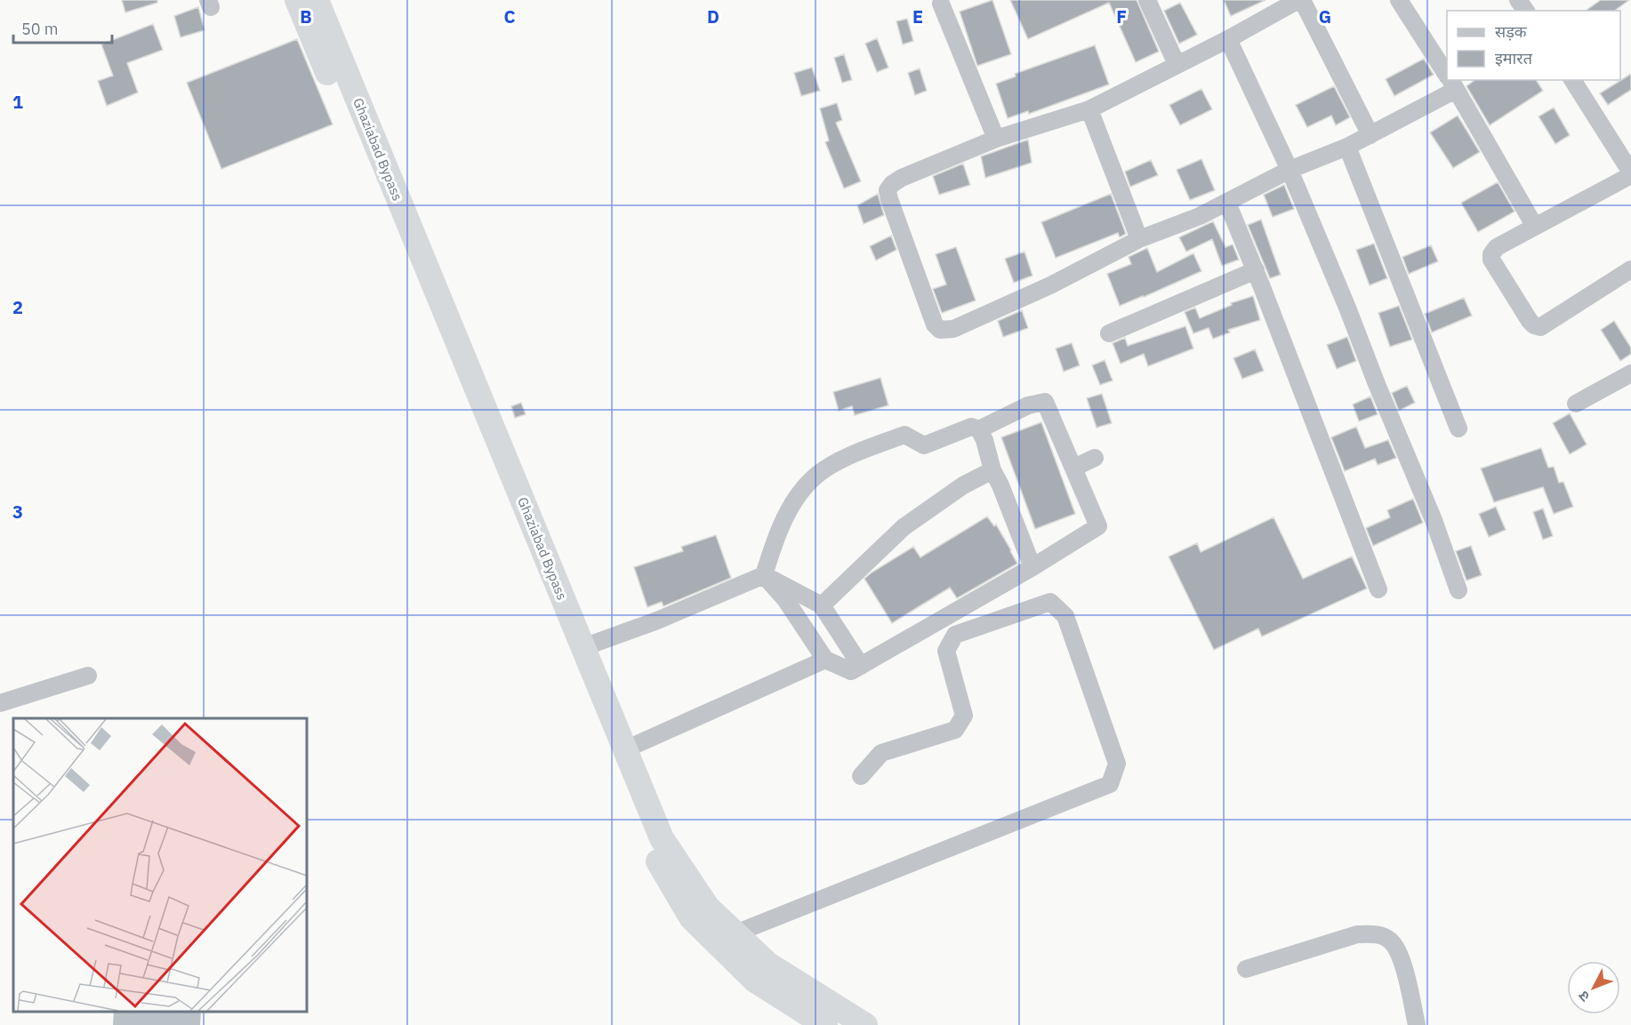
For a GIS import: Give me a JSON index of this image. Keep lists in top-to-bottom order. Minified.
{"streets":{"highway":["Ghaziabad Bypass"]},"legend":["सड़क","इमारत"],"scale_bar":"50 m","north":"bottom left","grid":{"columns":["B","C","D","E","F","G"],"rows":["1","2","3"]}}
